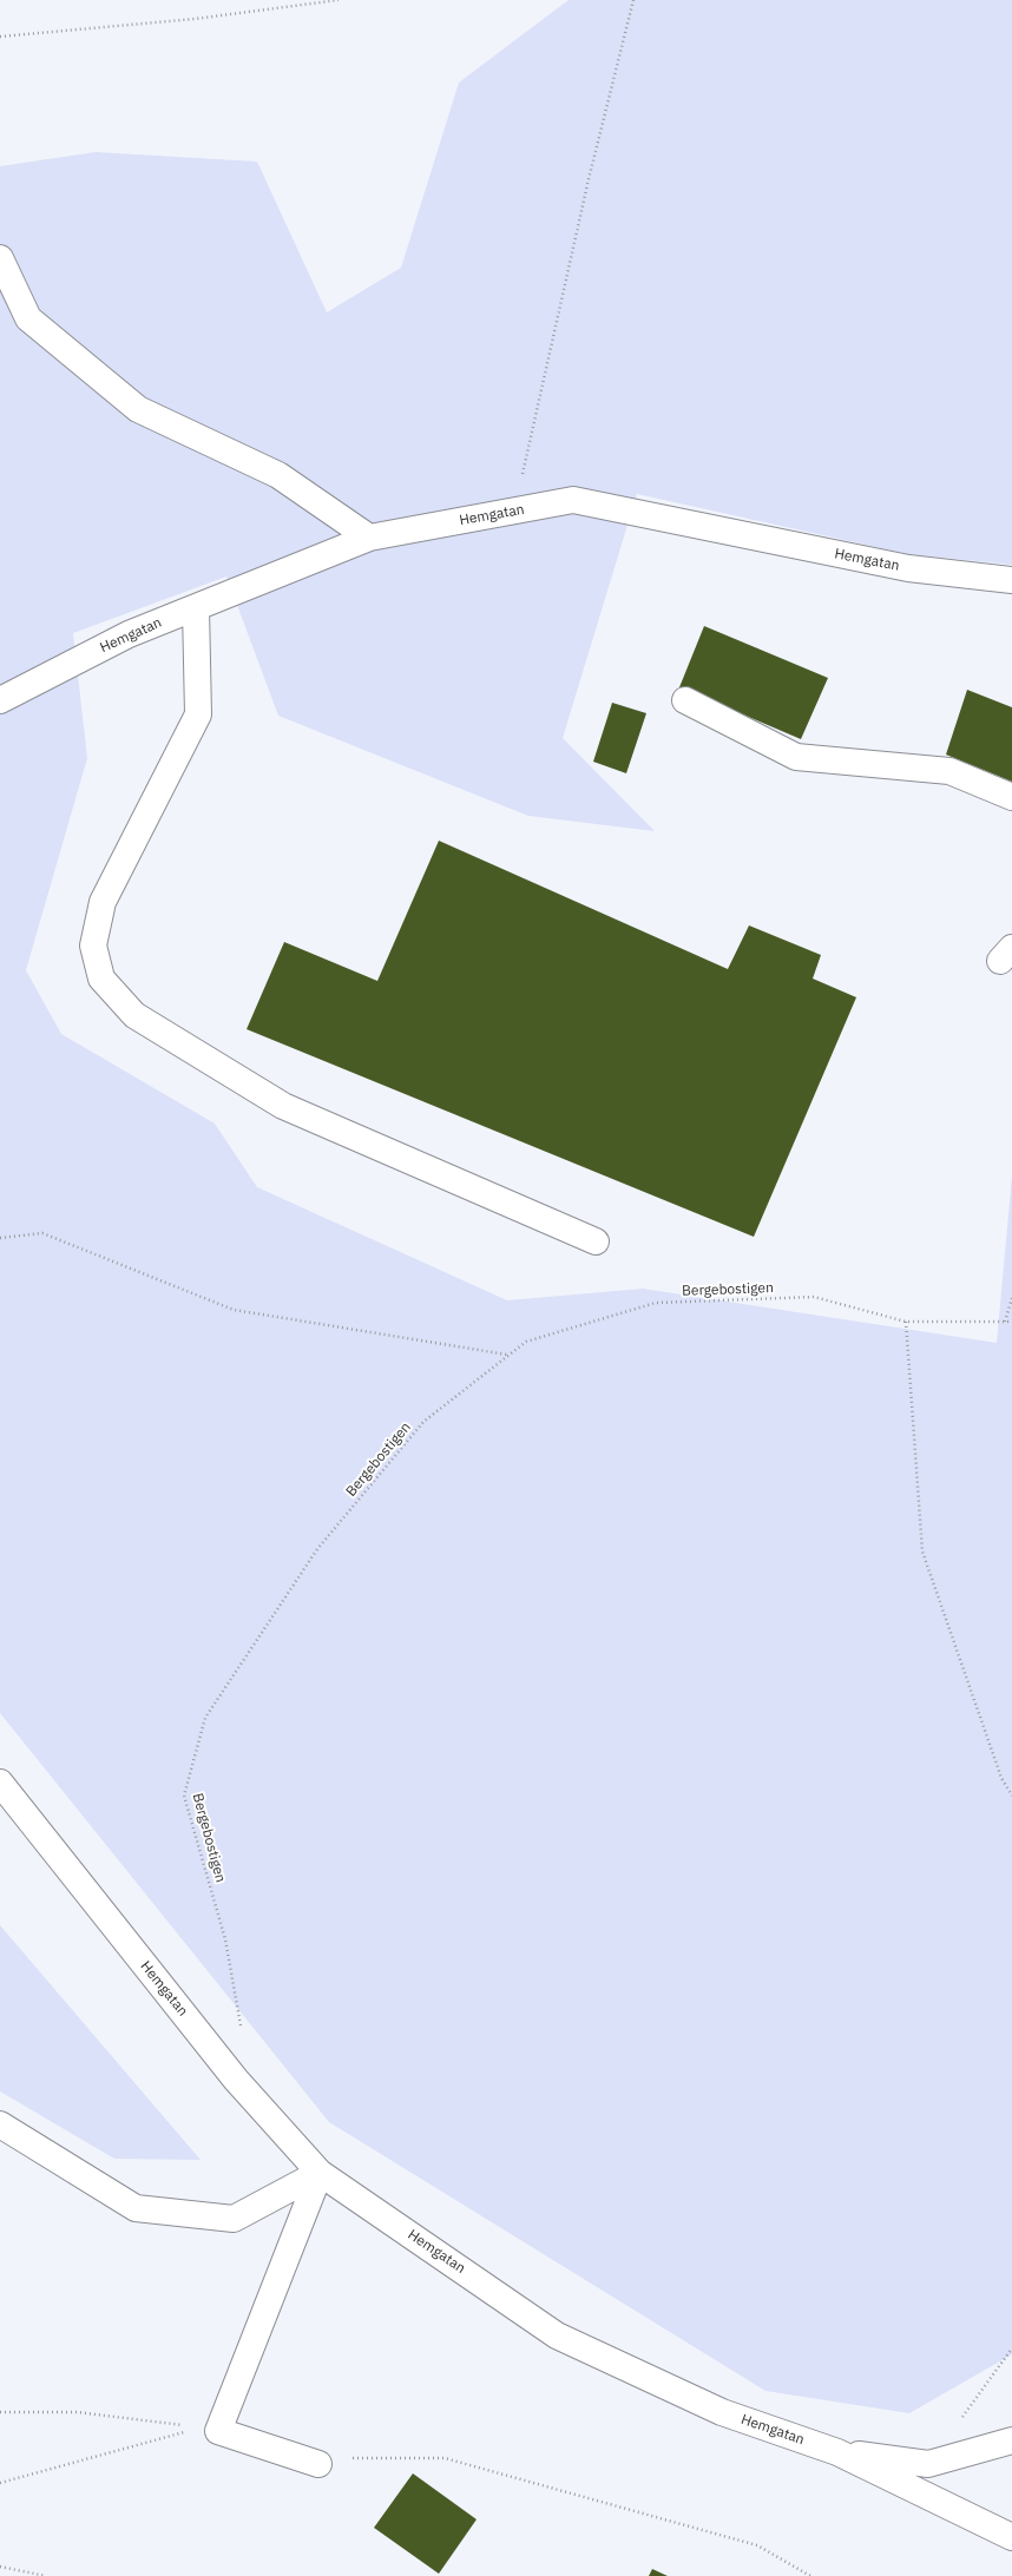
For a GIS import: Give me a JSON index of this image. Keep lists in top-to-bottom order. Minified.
{"streets":{"street":["Hemgatan"],"path":["Bergebostigen"]},"crossings":[["Hemgatan","Bergebostigen"]]}
